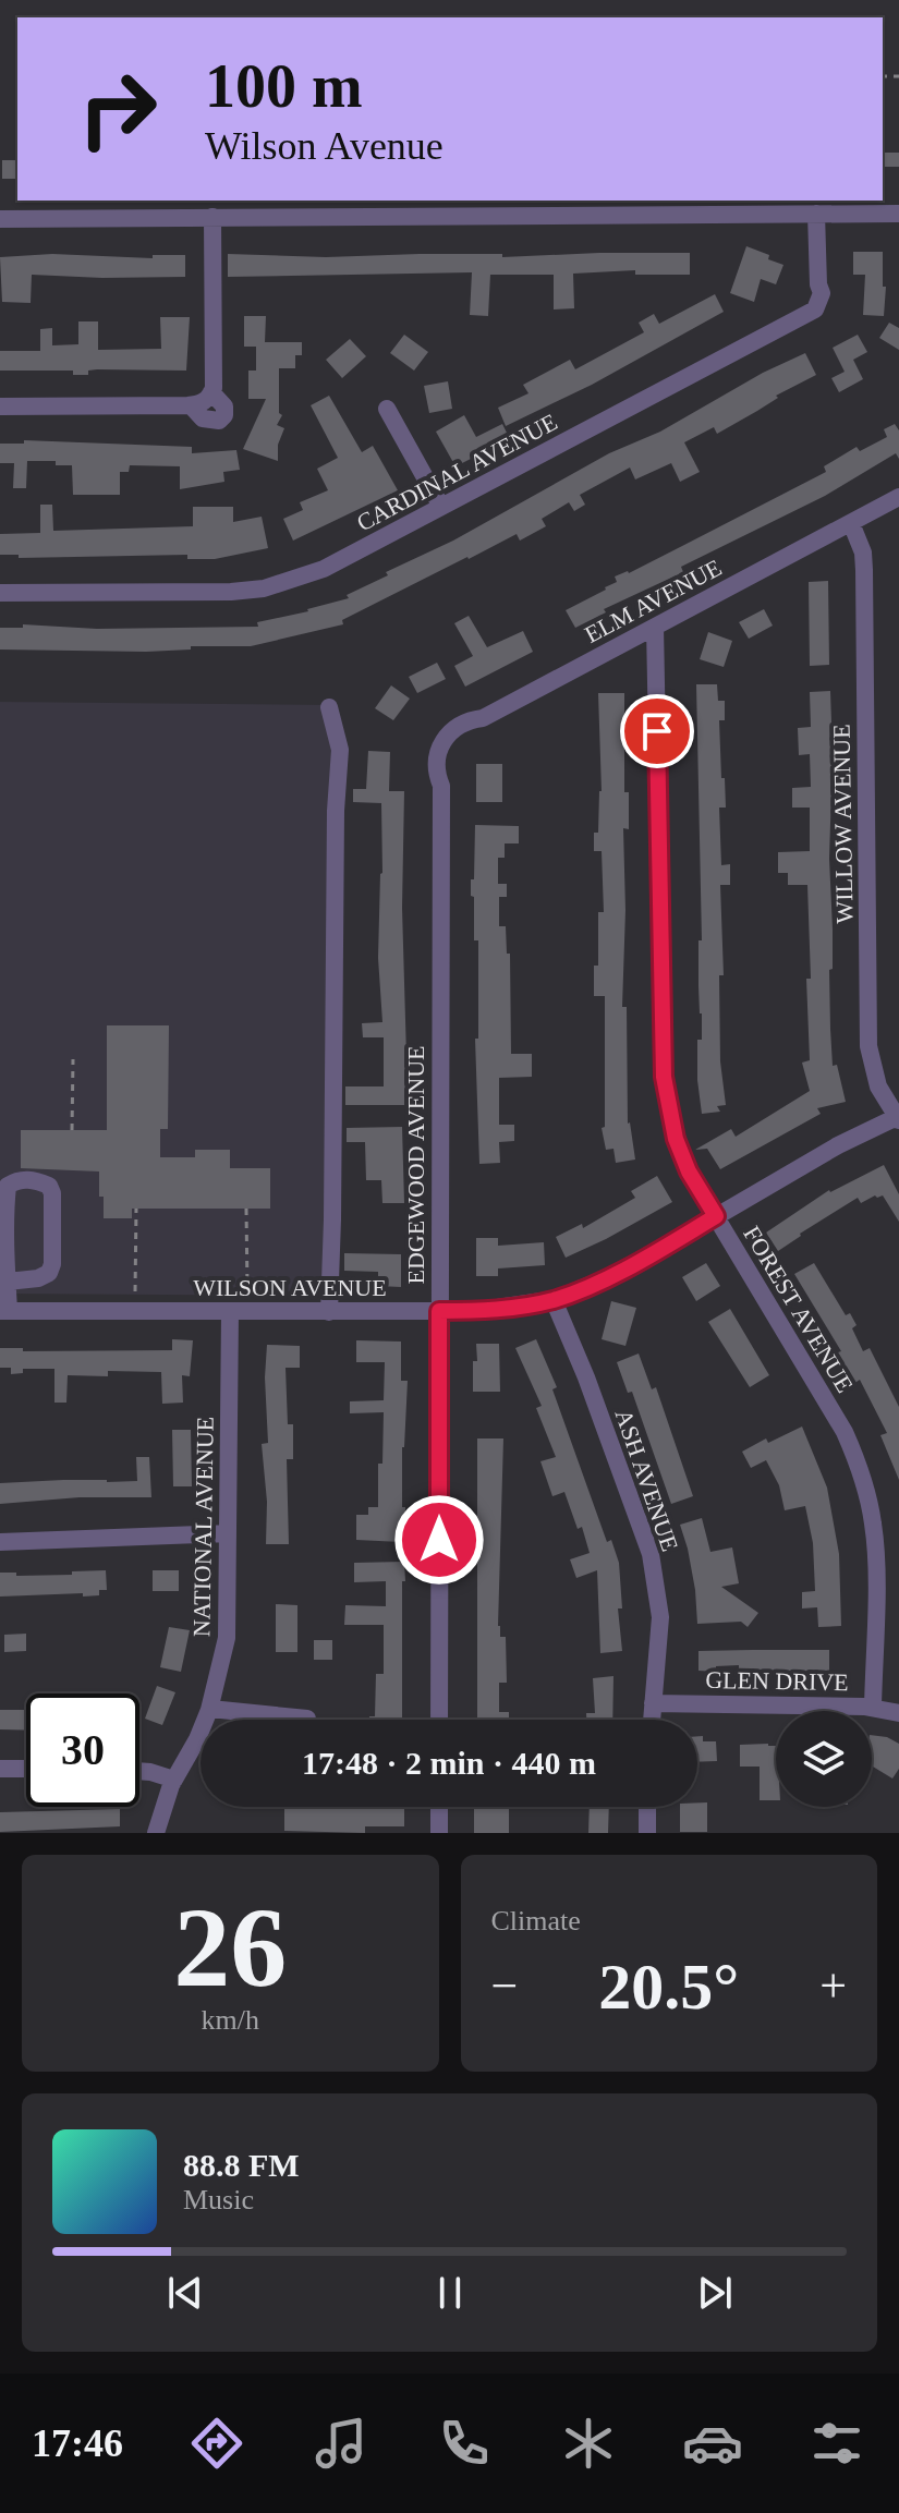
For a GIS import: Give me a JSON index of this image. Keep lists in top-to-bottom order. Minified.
{"streets":{"street":["CARDINAL AVENUE","ELM AVENUE","WILLOW AVENUE","EDGEWOOD AVENUE","WILSON AVENUE","FOREST AVENUE","ASH AVENUE","NATIONAL AVENUE","GLEN DRIVE"]},"crossings":[["ELM AVENUE","WILLOW AVENUE"],["ELM AVENUE","EDGEWOOD AVENUE"],["ELM AVENUE","FOREST AVENUE"],["WILLOW AVENUE","WILSON AVENUE"],["EDGEWOOD AVENUE","WILSON AVENUE"],["WILSON AVENUE","FOREST AVENUE"],["WILSON AVENUE","ASH AVENUE"],["WILSON AVENUE","NATIONAL AVENUE"],["FOREST AVENUE","GLEN DRIVE"],["ASH AVENUE","GLEN DRIVE"]],"page":{"turn":["100 m","Wilson Avenue"],"limit":"30","trip":"17:48 · 2 min · 440 m","tile":[["26","km/h"],"Climate"],"heat":["−","20.5°","+"],"song":["88.8 FM","Music"],"tabs":"17:46"}}
